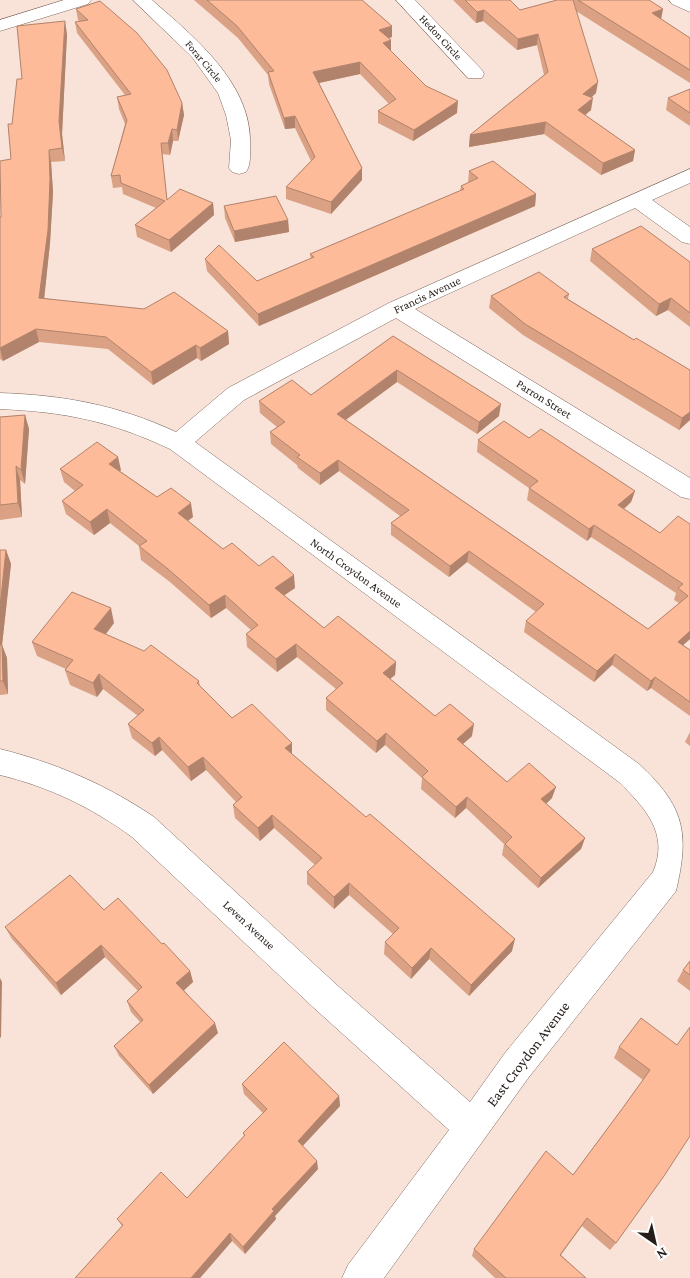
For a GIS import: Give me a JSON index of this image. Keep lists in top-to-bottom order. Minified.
{"streets":{"street":["Hedon Circle","Forar Circle","Francis Avenue","Parron Street","North Croydon Avenue","Leven Avenue","East Croydon Avenue"]},"crossings":[["Francis Avenue","Parron Street"],["Francis Avenue","North Croydon Avenue"],["North Croydon Avenue","East Croydon Avenue"],["Leven Avenue","East Croydon Avenue"]],"north":"bottom right"}
